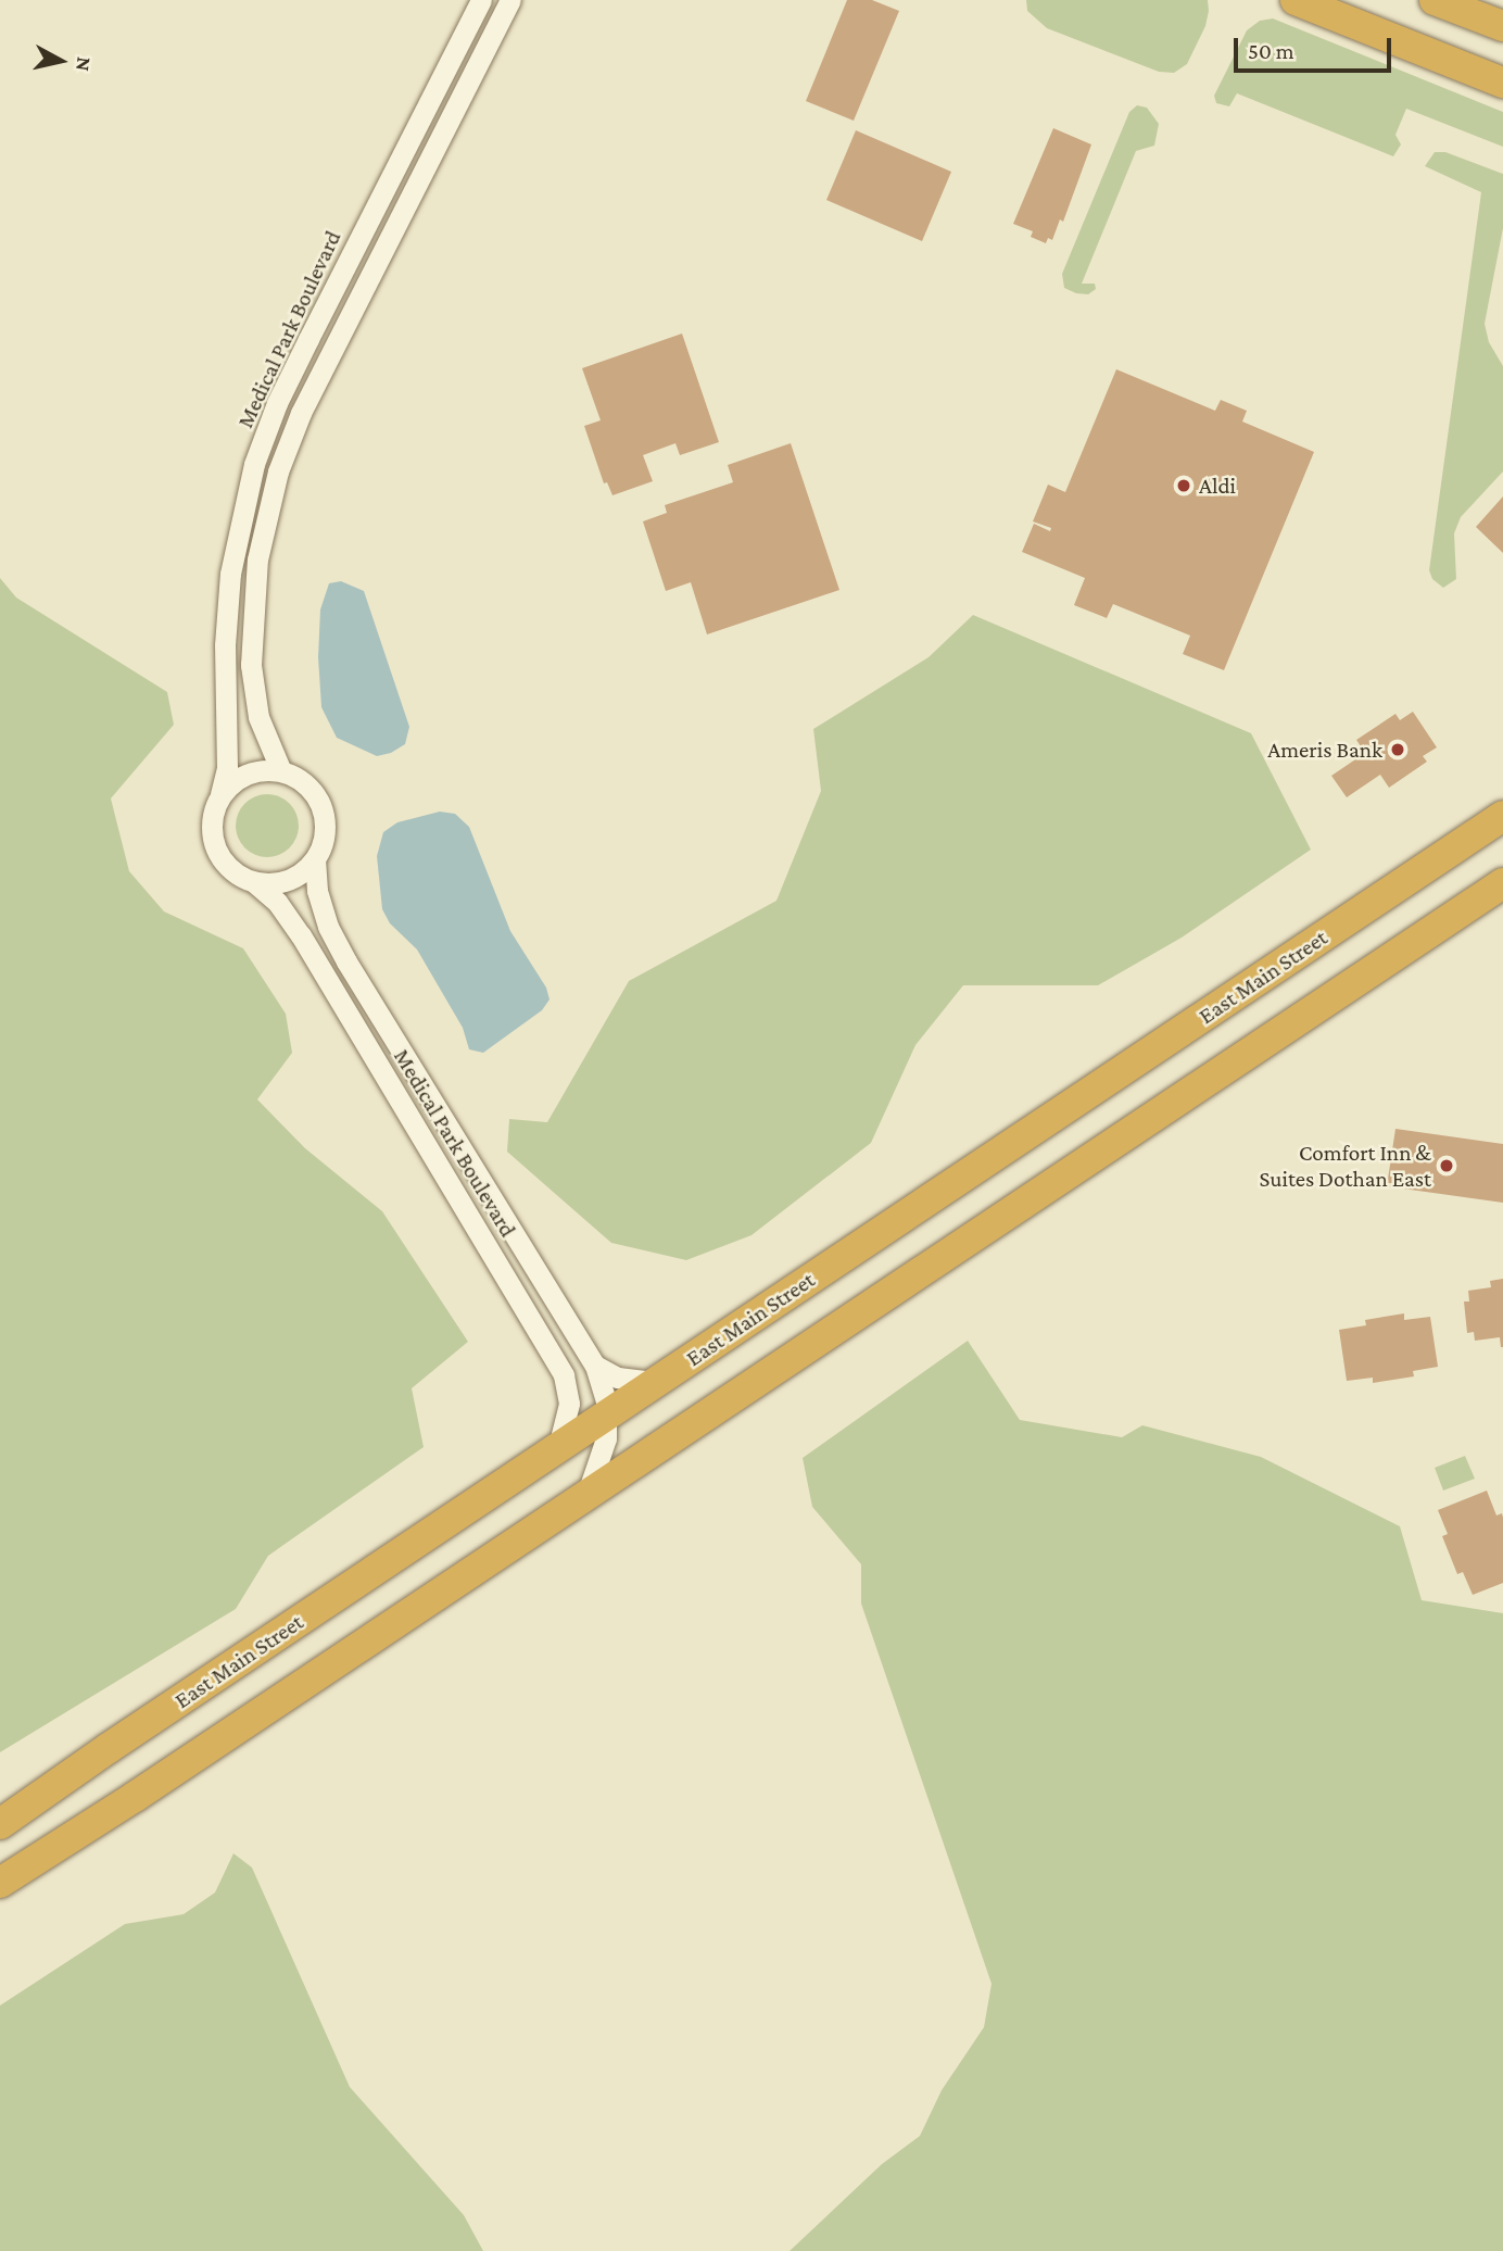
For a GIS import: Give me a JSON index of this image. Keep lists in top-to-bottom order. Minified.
{"streets":{"highway":["East Main Street"],"street":["Medical Park Boulevard"]},"crossings":[["Medical Park Boulevard","East Main Street"]],"places":["Aldi","Ameris Bank","Comfort Inn & Suites Dothan East"],"scale_bar":"50 m","north":"right"}
